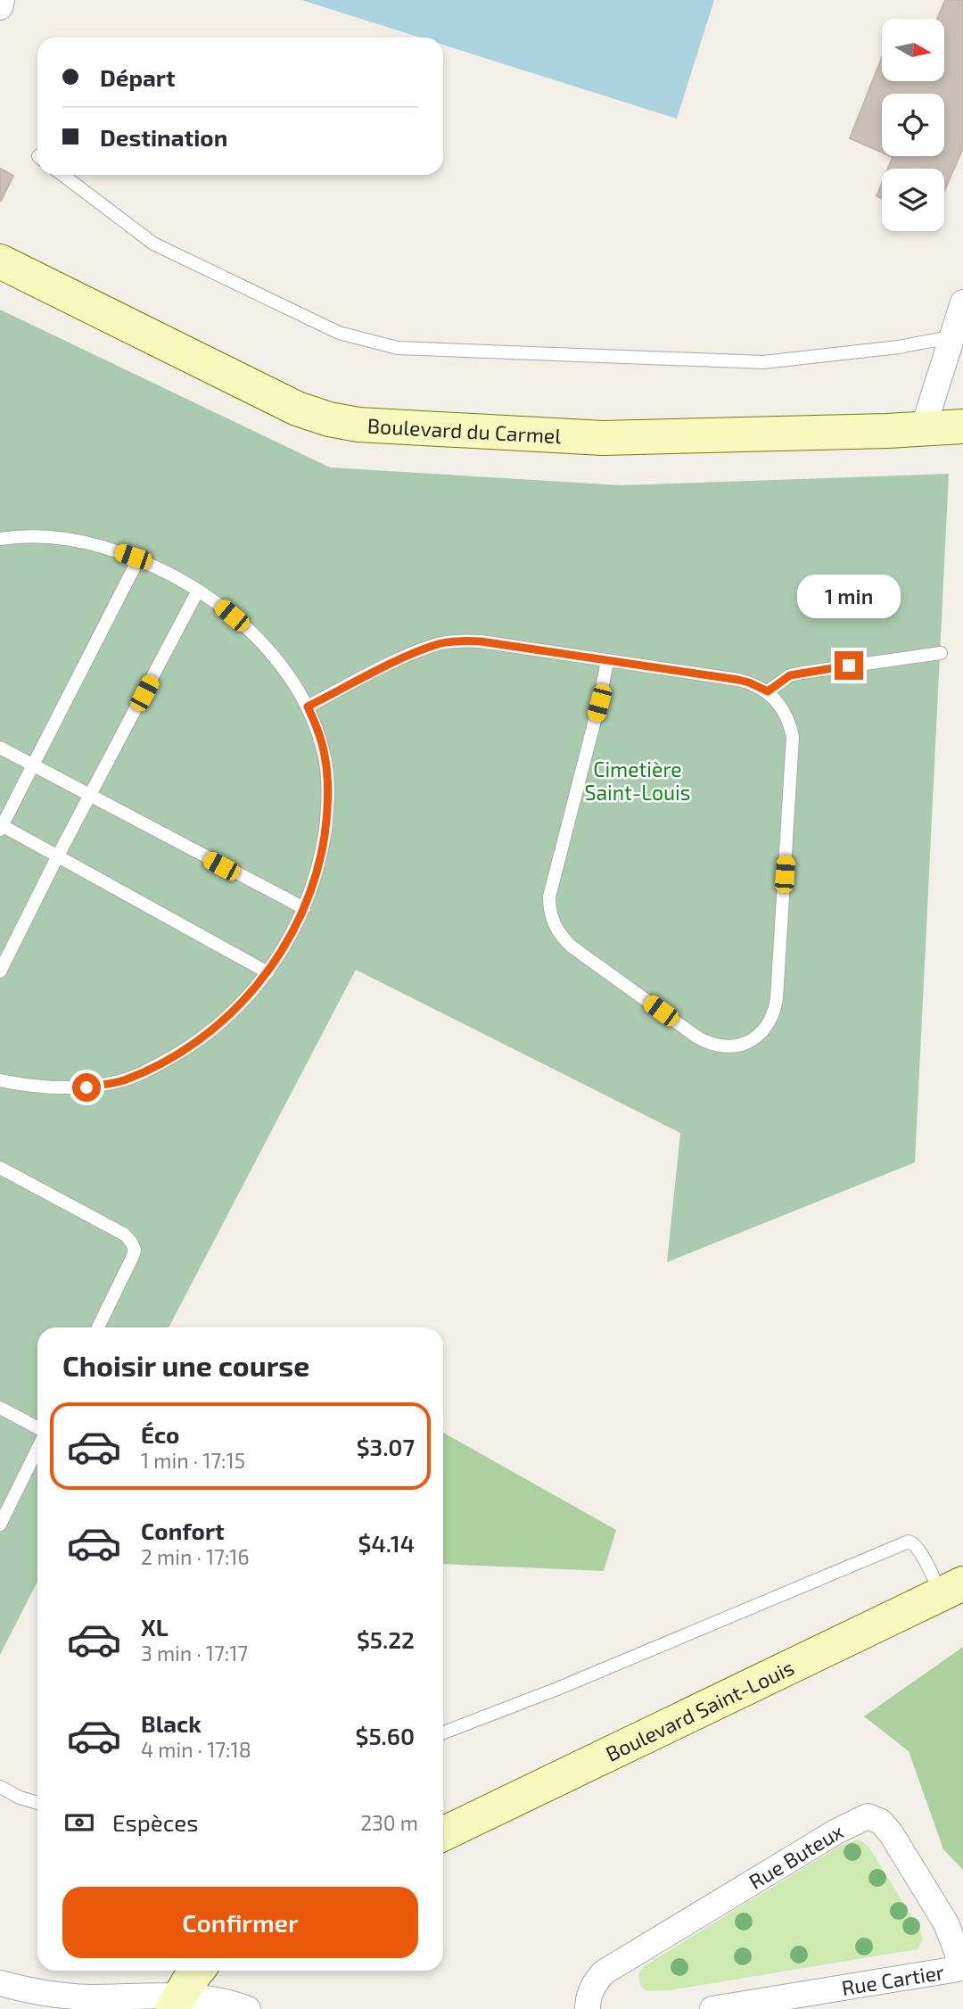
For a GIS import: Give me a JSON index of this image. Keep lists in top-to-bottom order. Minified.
{"streets":{"street":["Boulevard du Carmel","Boulevard Saint-Louis","Rue Buteux","Rue Cartier"]},"crossings":[["Rue Buteux","Rue Cartier"]],"parks":["Cimetière Saint-Louis"],"north":"right","page":{"banner":["Départ","Destination"],"bubble":"1 min","heading":"Choisir une course","list":[{"name":"Éco","note":"1 min · 17:15","value":"$3.07"},{"name":"Confort","note":"2 min · 17:16","value":"$4.14"},{"name":"XL","note":"3 min · 17:17","value":"$5.22"},{"name":"Black","note":"4 min · 17:18","value":"$5.60"}],"pay":["Espèces","230 m"],"buttons":"Confirmer"}}
